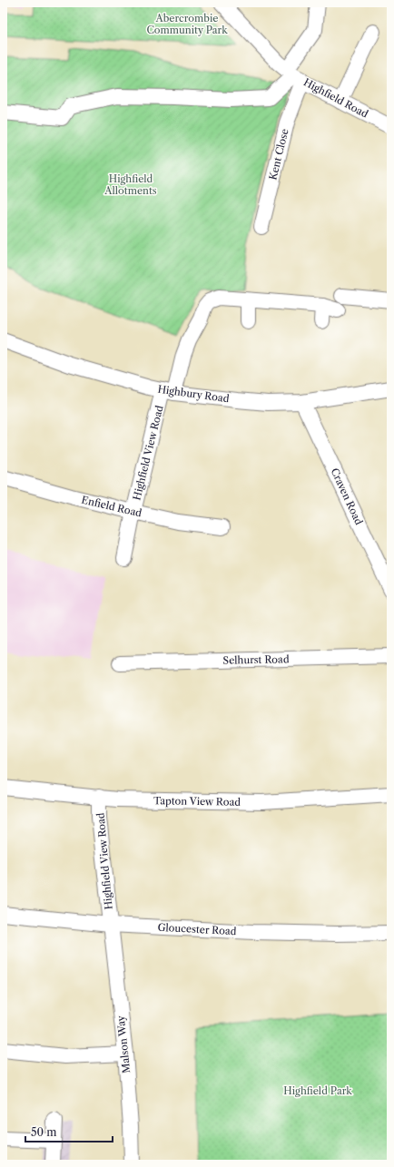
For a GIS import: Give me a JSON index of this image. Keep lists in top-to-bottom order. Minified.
{"streets":{"street":["Highfield Road","Kent Close","Highbury Road","Highfield View Road","Craven Road","Enfield Road","Selhurst Road","Tapton View Road","Gloucester Road","Malson Way"]},"crossings":[["Highfield Road","Kent Close"],["Highbury Road","Highfield View Road"],["Highbury Road","Craven Road"],["Highfield View Road","Enfield Road"],["Highfield View Road","Tapton View Road"],["Highfield View Road","Gloucester Road"],["Highfield View Road","Malson Way"],["Gloucester Road","Malson Way"]],"parks":["Abercrombie Community Park","Highfield Allotments","Highfield Park"],"scale_bar":"50 m"}
